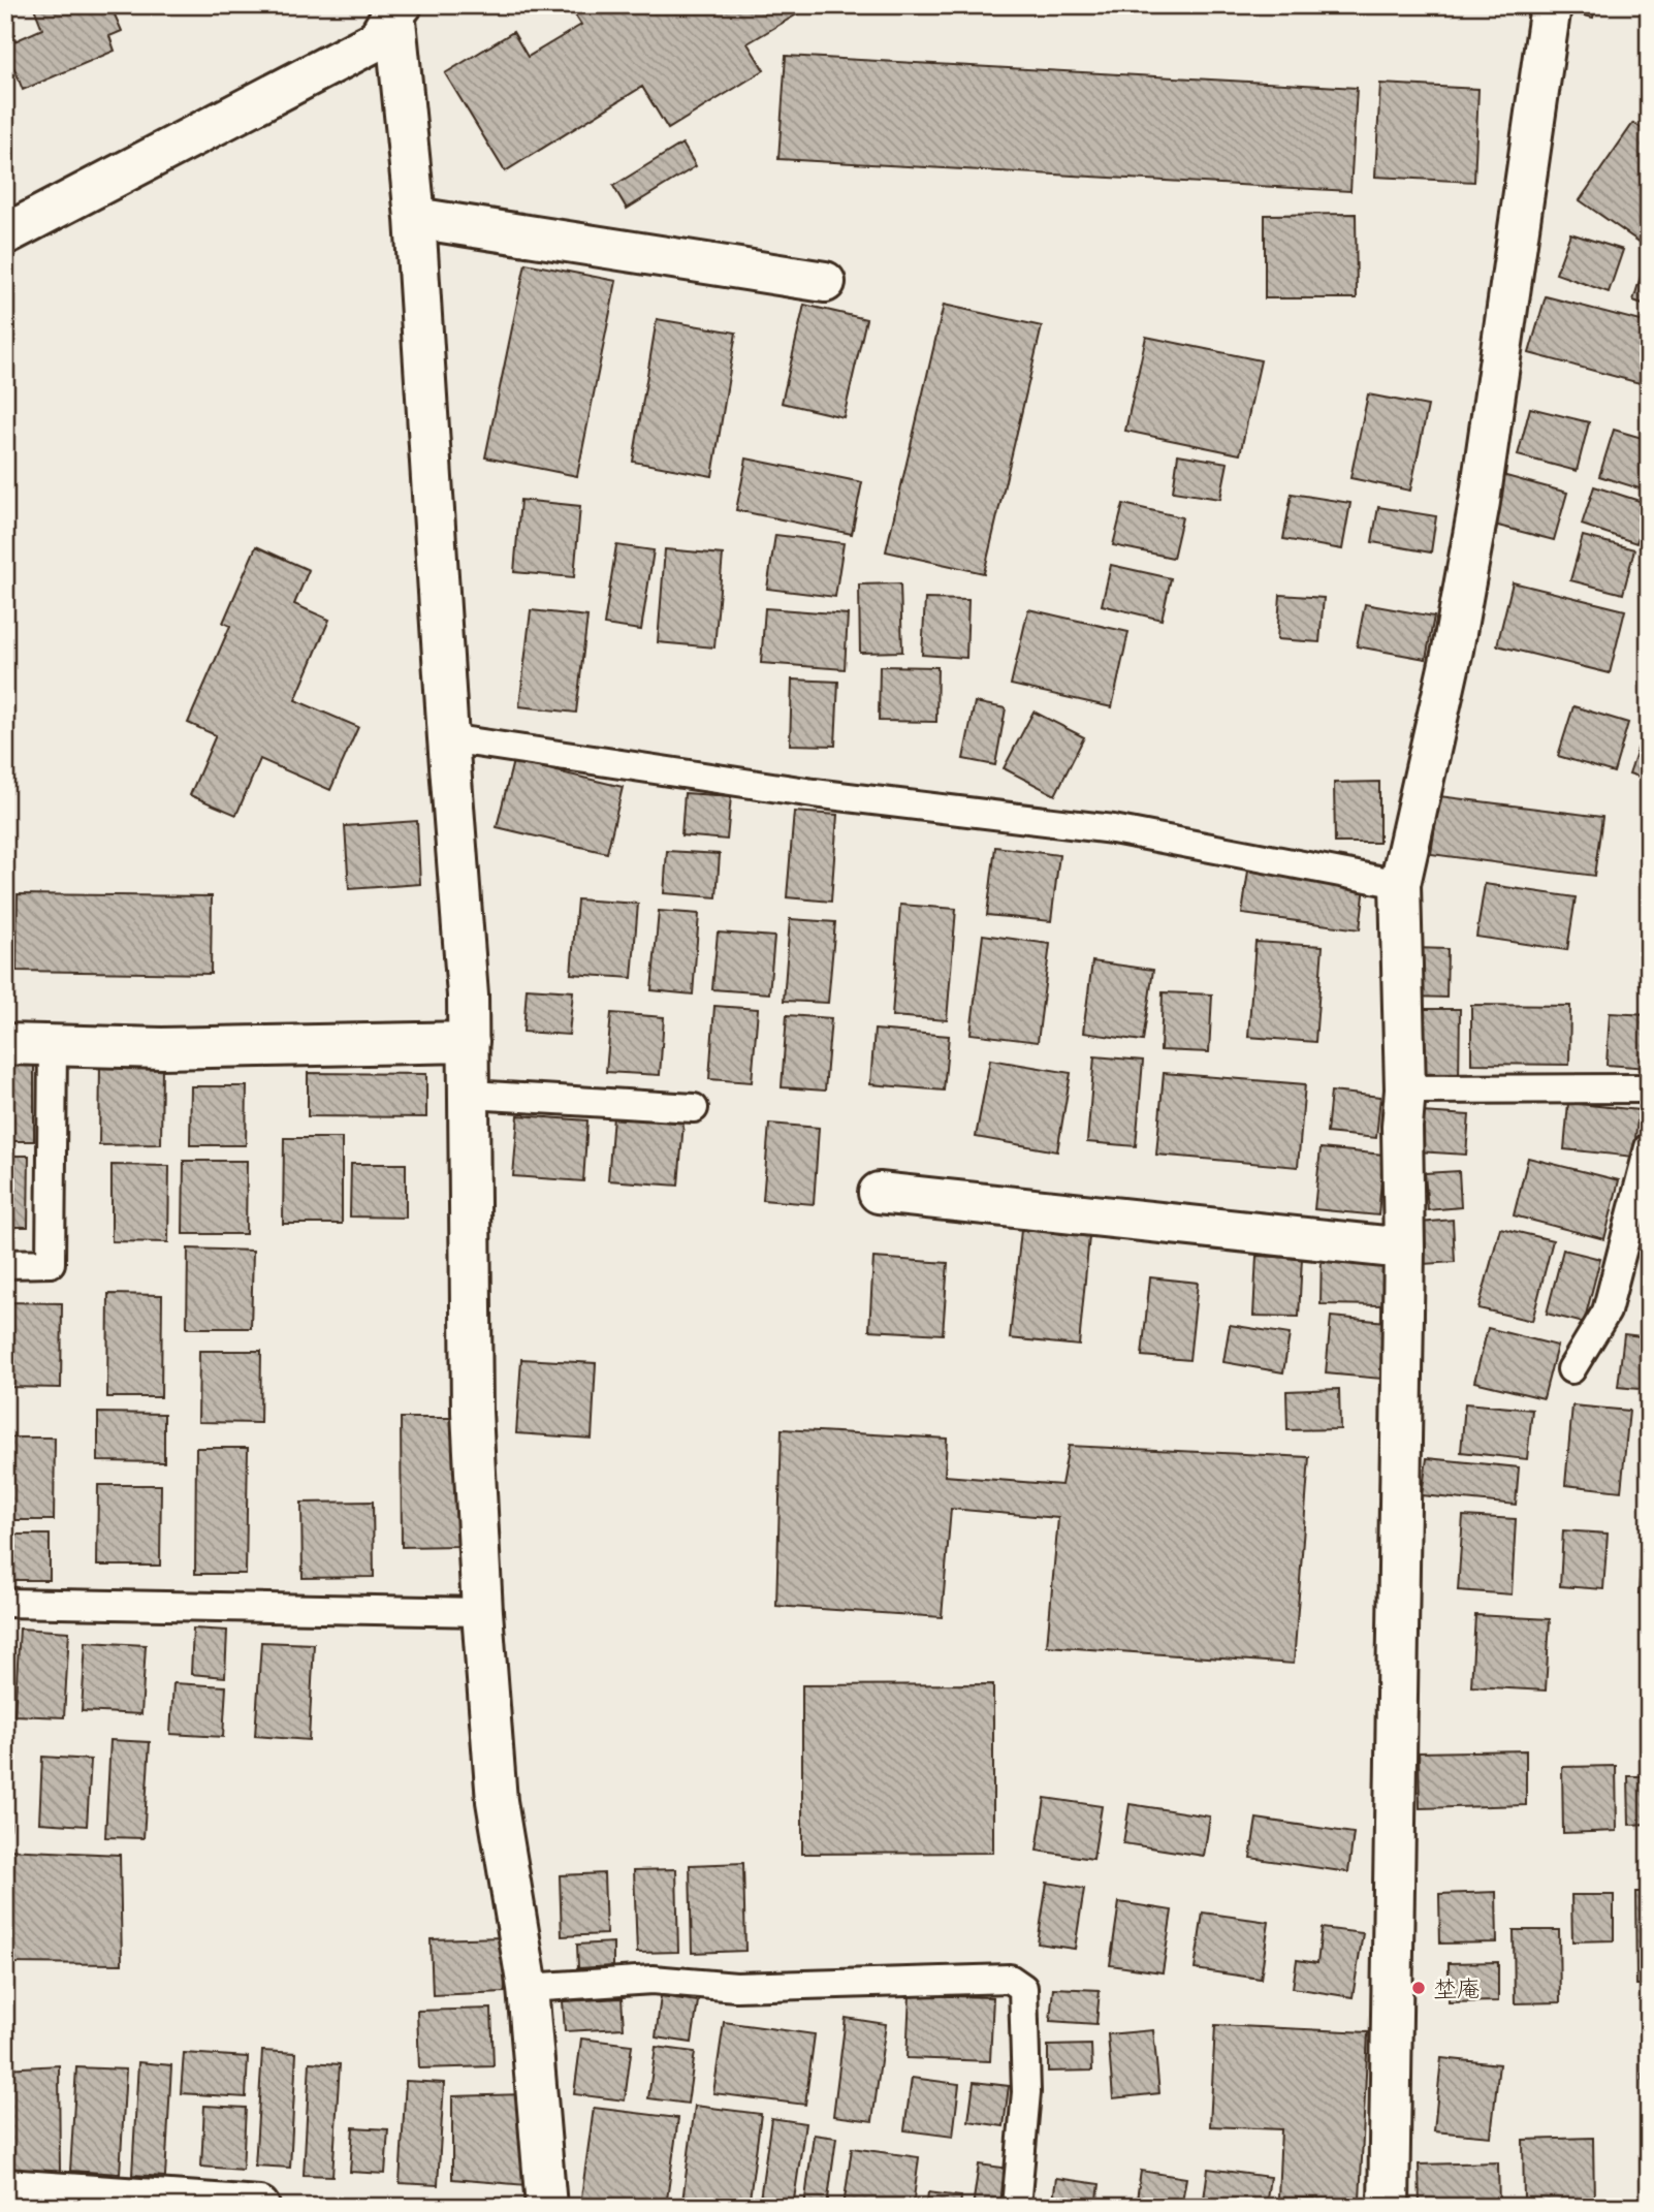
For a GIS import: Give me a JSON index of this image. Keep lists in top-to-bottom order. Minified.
{"places":["埜庵"]}
